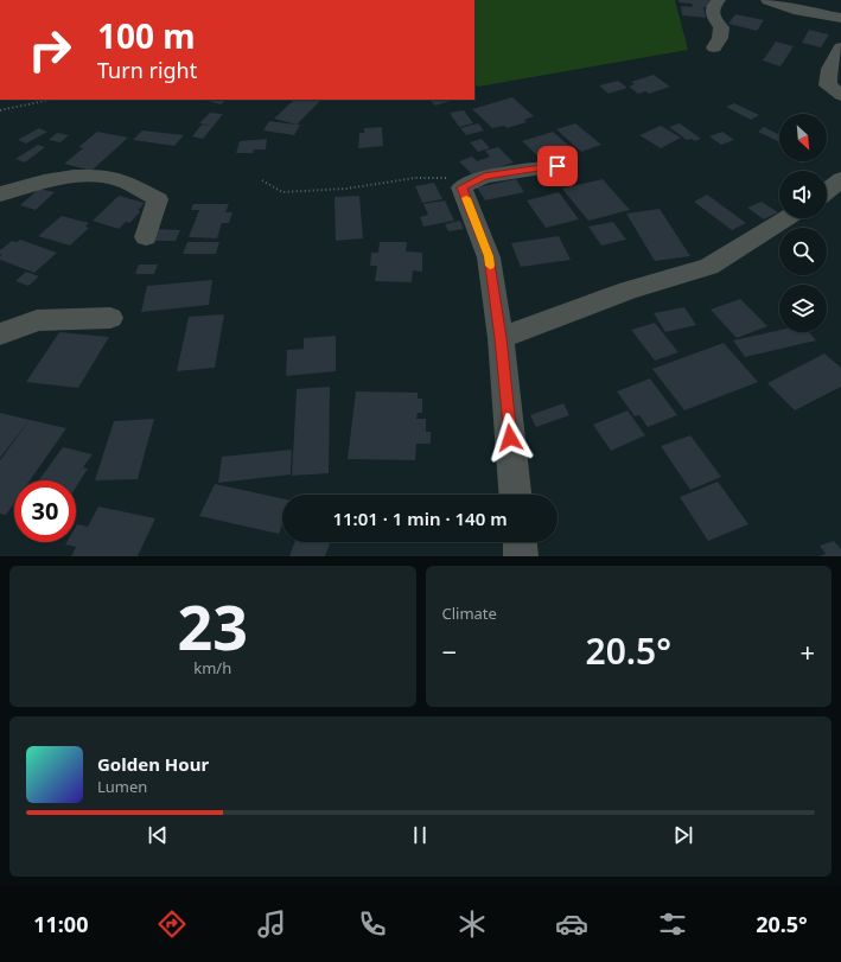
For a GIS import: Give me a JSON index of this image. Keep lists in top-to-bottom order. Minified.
{"north":"bottom right","page":{"turn":["100 m","Turn right"],"limit":"30","trip":"11:01 · 1 min · 140 m","tile":[["23","km/h"],"Climate"],"heat":["−","20.5°","+"],"song":["Golden Hour","Lumen"],"tabs":["11:00","20.5°"]}}
